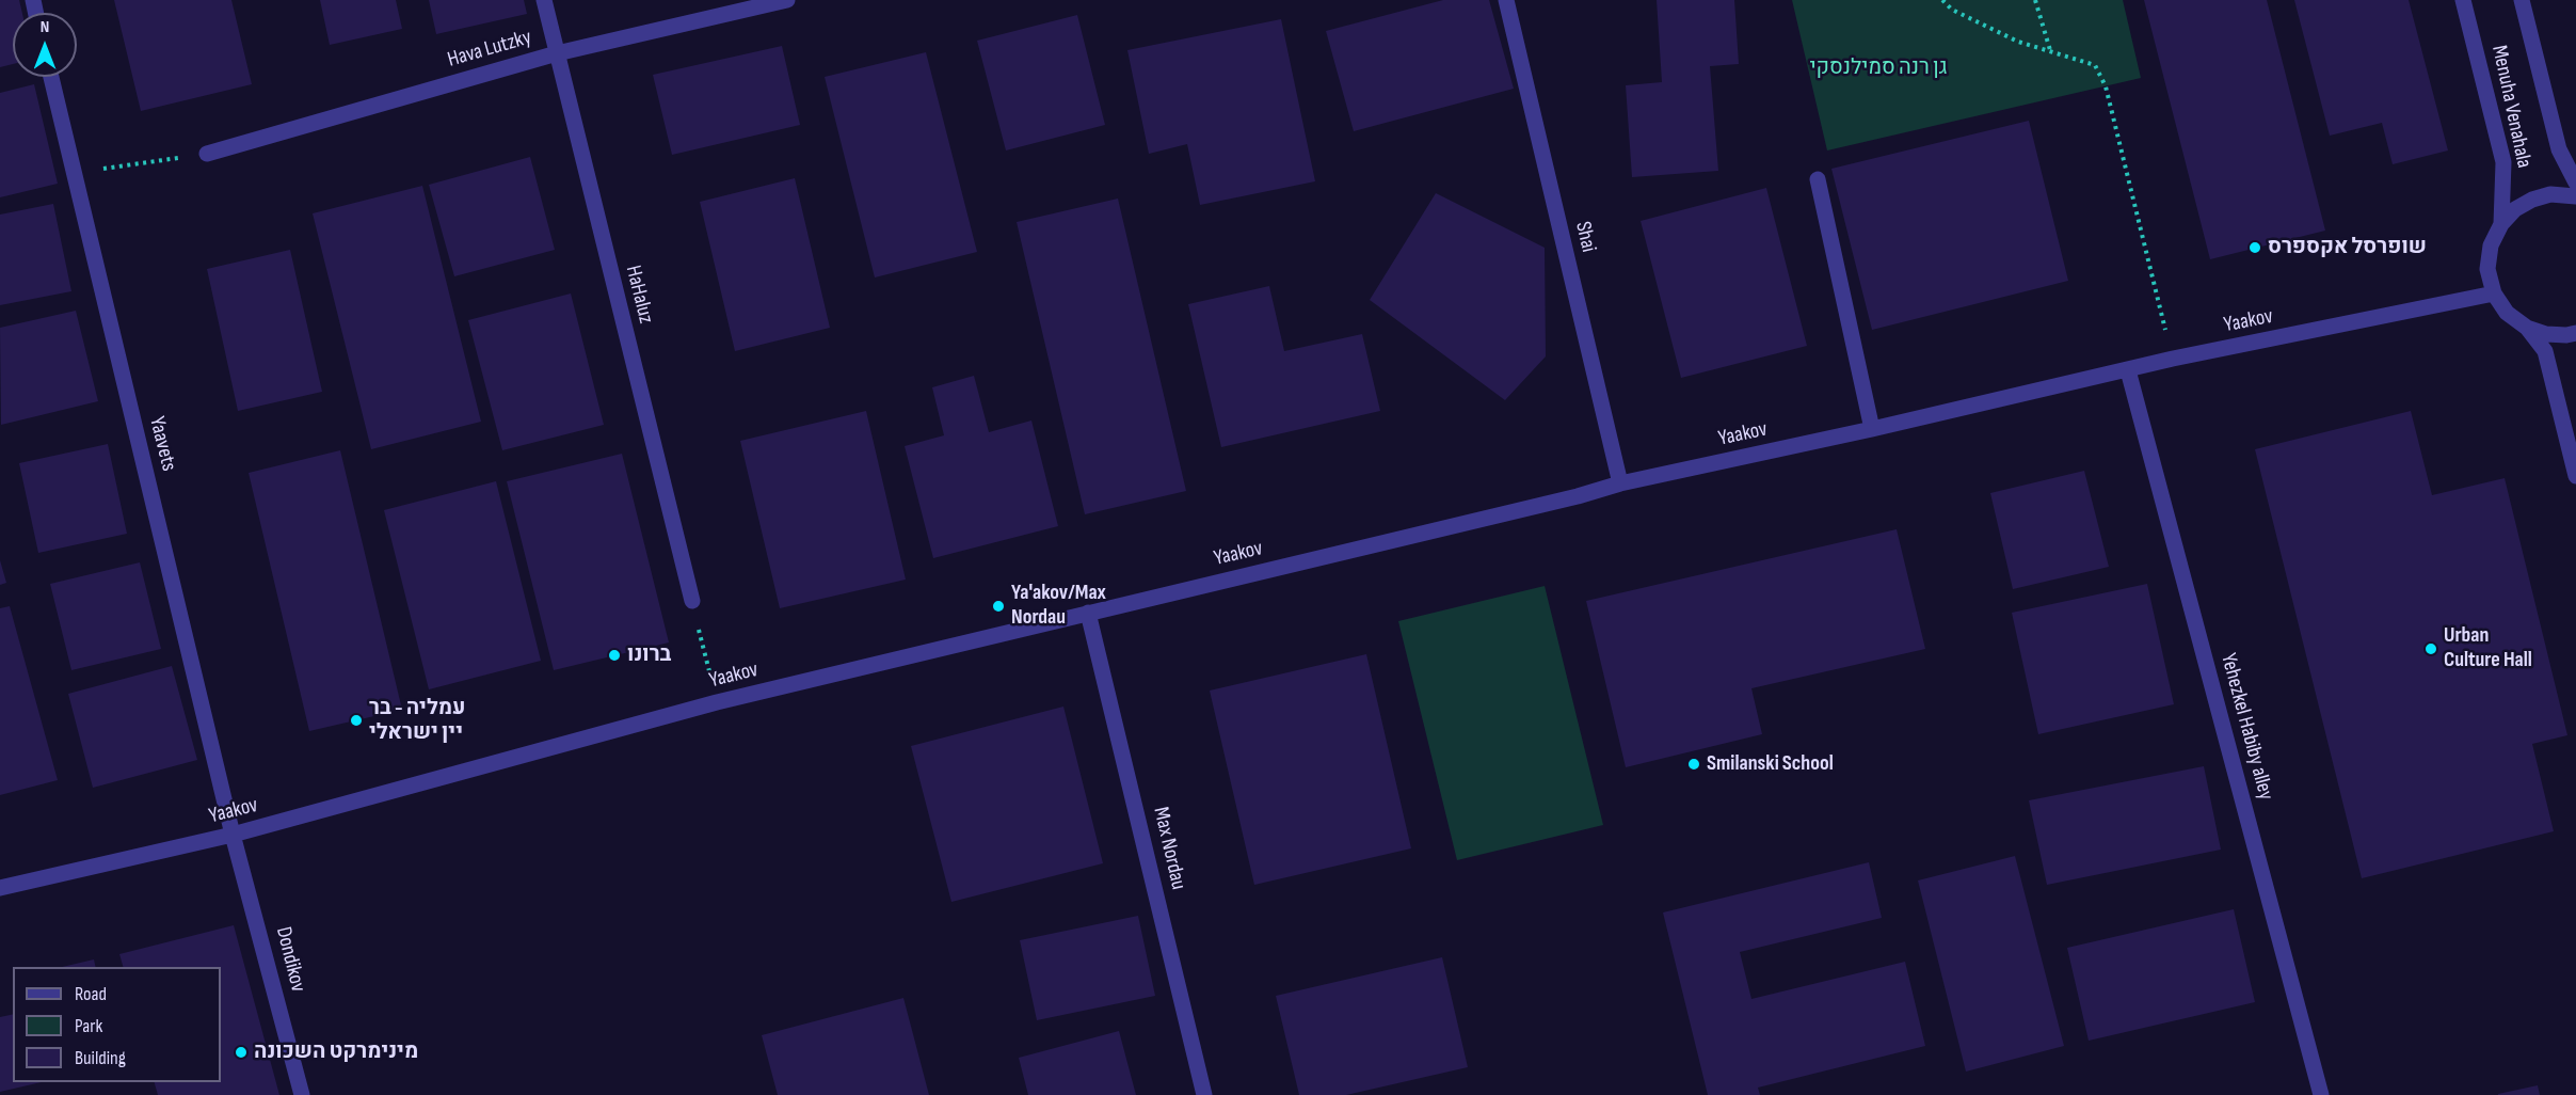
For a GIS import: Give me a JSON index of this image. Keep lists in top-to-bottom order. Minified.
{"streets":{"street":["Hava Lutzky","Menuha Venahala","Shai","HaHaluz","Yaakov","Yaavets","Yehezkel Habiby alley","Max Nordau","Dondikov"]},"crossings":[["Hava Lutzky","HaHaluz"],["Shai","Yaakov"],["Yaakov","Yaavets"],["Yaakov","Yehezkel Habiby alley"],["Yaakov","Max Nordau"],["Yaakov","Dondikov"],["Yaavets","Dondikov"]],"parks":["גן רנה סמילנסקי"],"places":["שופרסל אקספרס","Ya'akov/Max Nordau","Urban Culture Hall","ברונו","עמליה - בר יין ישראלי","Smilanski School","מינימרקט השכונה"],"legend":["Road","Park","Building"],"north":"top"}
